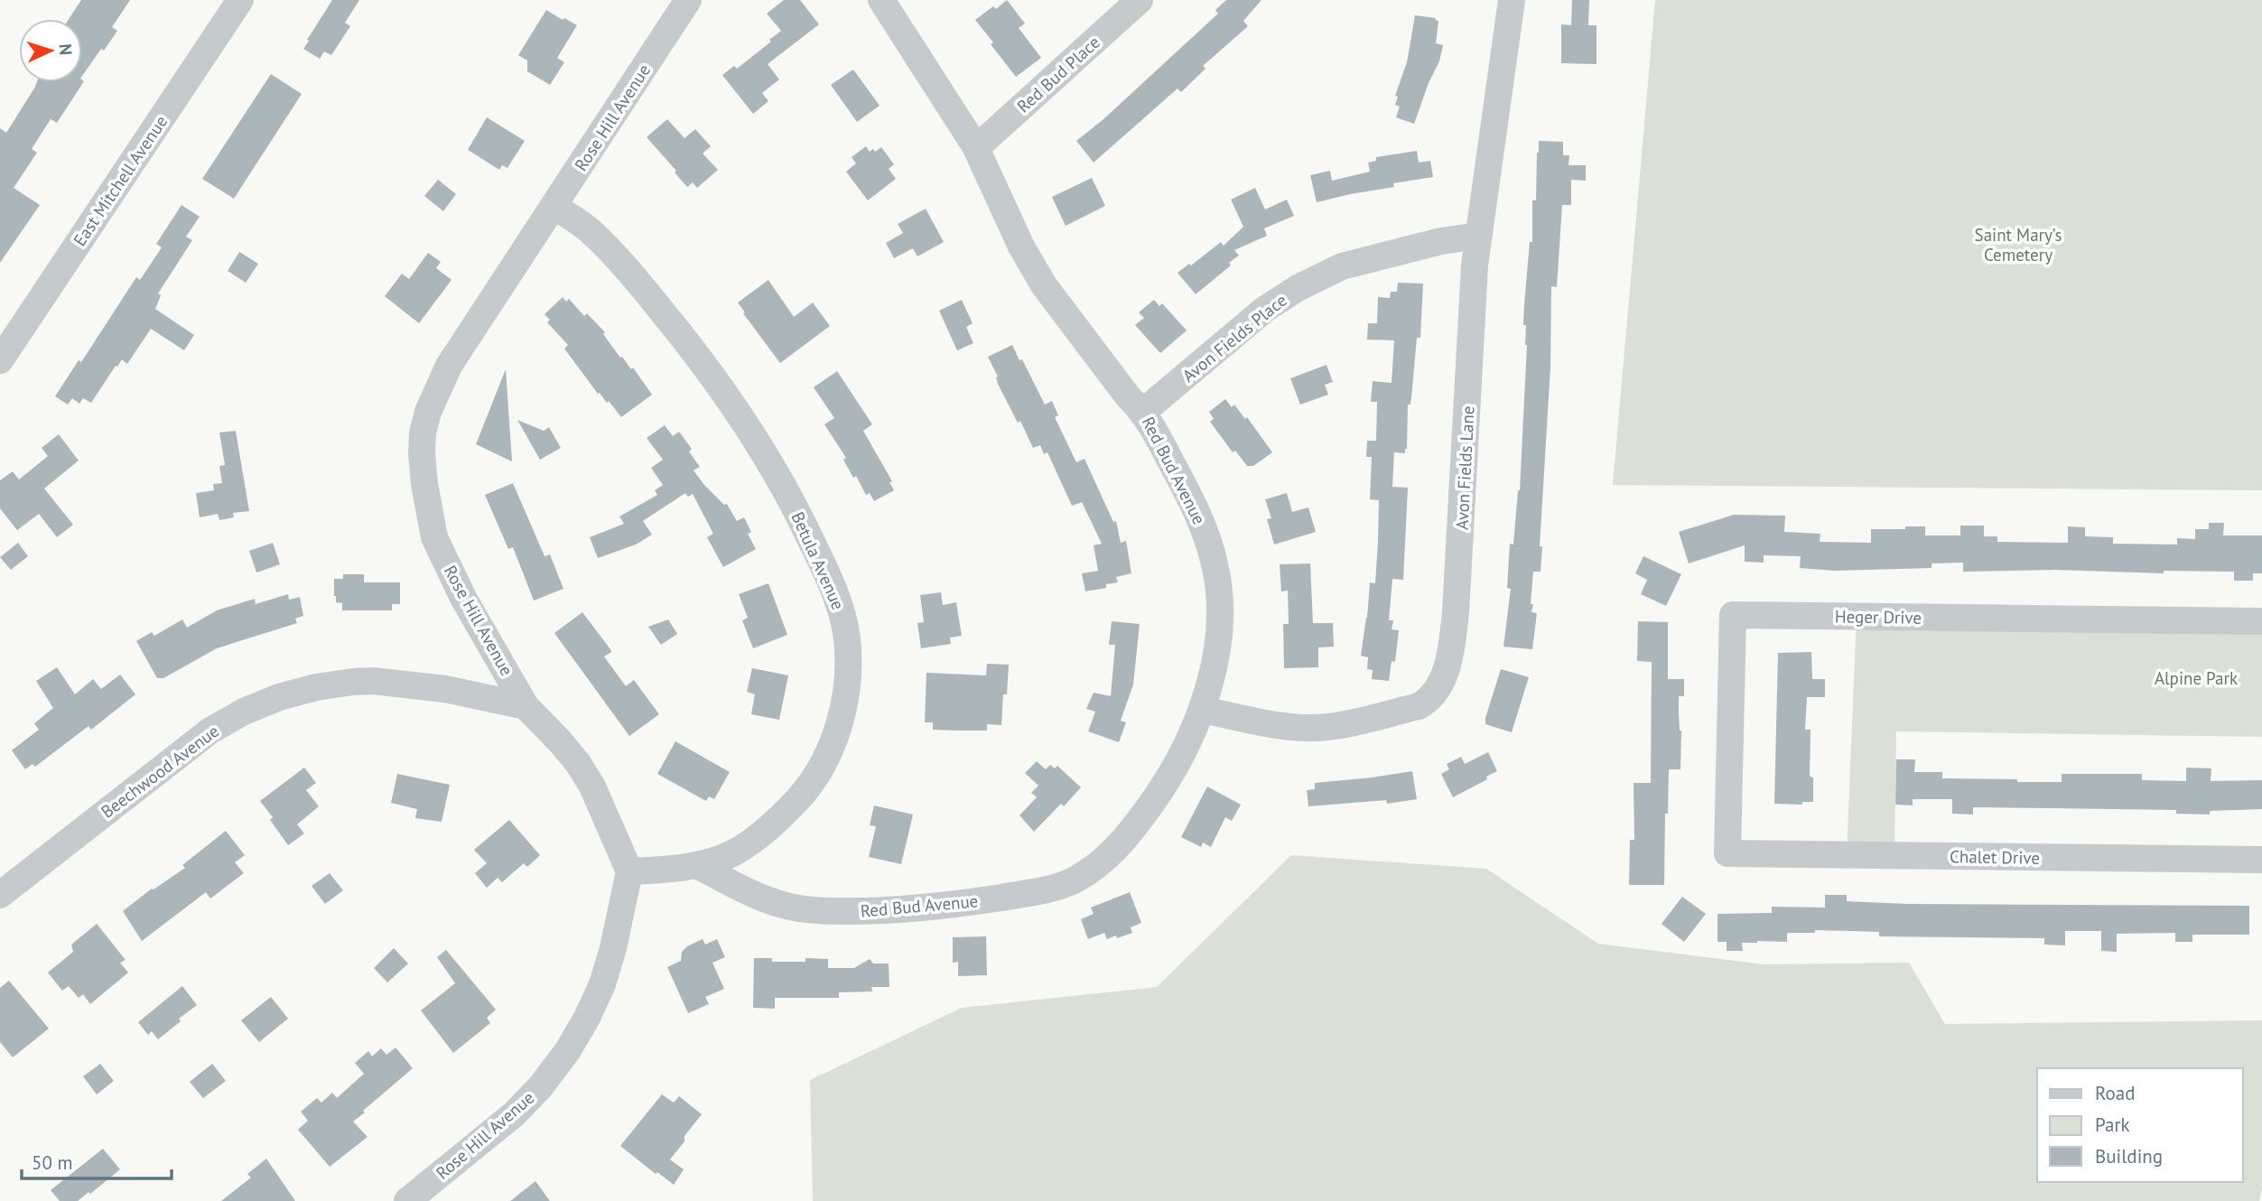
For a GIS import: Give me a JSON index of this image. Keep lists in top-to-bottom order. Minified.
{"streets":{"street":["Red Bud Place","Rose Hill Avenue","East Mitchell Avenue","Avon Fields Place","Avon Fields Lane","Red Bud Avenue","Betula Avenue","Heger Drive","Beechwood Avenue","Chalet Drive"]},"crossings":[["Red Bud Place","Red Bud Avenue"],["Rose Hill Avenue","Betula Avenue"],["Rose Hill Avenue","Beechwood Avenue"],["Avon Fields Place","Avon Fields Lane"],["Avon Fields Place","Red Bud Avenue"],["Avon Fields Lane","Red Bud Avenue"],["Red Bud Avenue","Betula Avenue"],["Heger Drive","Chalet Drive"]],"parks":["Saint Mary’s Cemetery","Alpine Park"],"legend":["Road","Park","Building"],"scale_bar":"50 m","north":"right"}
